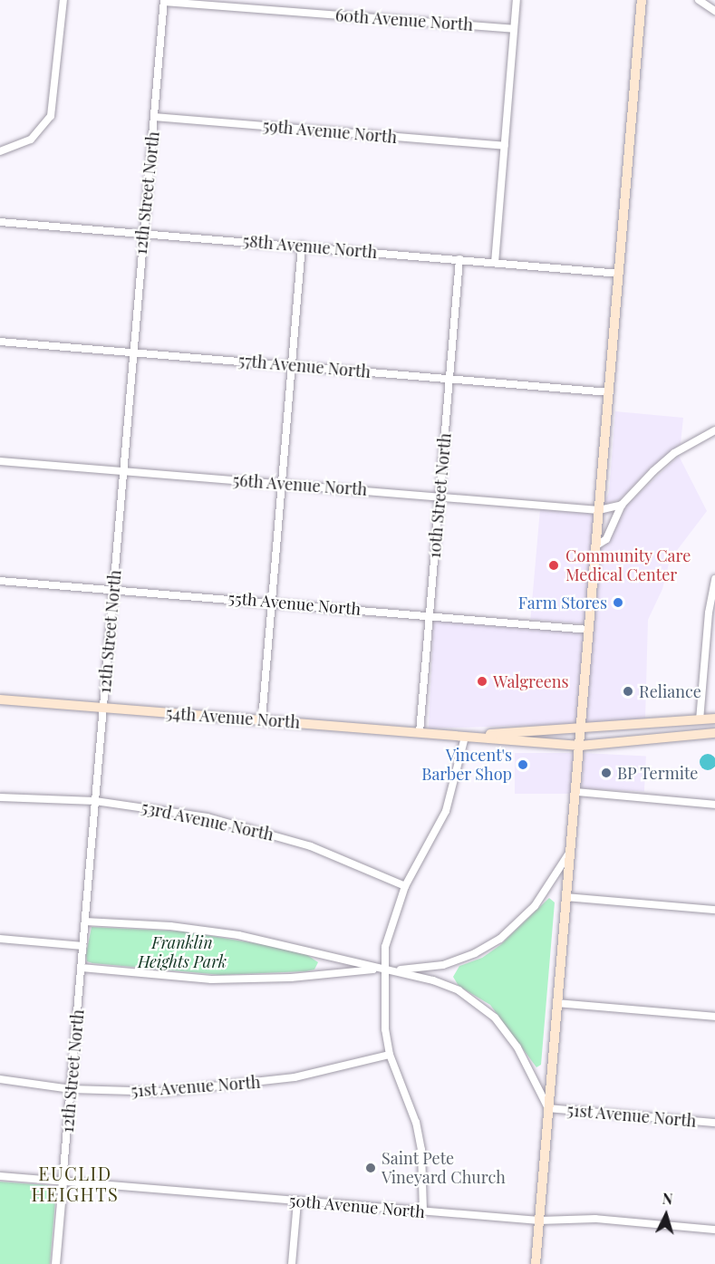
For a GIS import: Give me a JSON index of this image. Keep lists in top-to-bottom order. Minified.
{"streets":{"main road":["54th Avenue North"],"street":["60th Avenue North","59th Avenue North","12th Street North","58th Avenue North","57th Avenue North","56th Avenue North","10th Street North","55th Avenue North","53rd Avenue North","51st Avenue North","50th Avenue North"]},"crossings":[["60th Avenue North","12th Street North"],["59th Avenue North","12th Street North"],["12th Street North","58th Avenue North"],["12th Street North","57th Avenue North"],["12th Street North","56th Avenue North"],["12th Street North","55th Avenue North"],["12th Street North","54th Avenue North"],["12th Street North","53rd Avenue North"],["12th Street North","51st Avenue North"],["12th Street North","50th Avenue North"],["58th Avenue North","10th Street North"],["57th Avenue North","10th Street North"],["56th Avenue North","10th Street North"],["10th Street North","55th Avenue North"],["10th Street North","54th Avenue North"]],"districts":["EUCLID HEIGHTS"],"parks":["Franklin Heights Park"],"places":["Community Care Medical Center","Farm Stores","Walgreens","Reliance","Vincent's Barber Shop","BP Termite","Saint Pete Vineyard Church"],"north":"top"}
